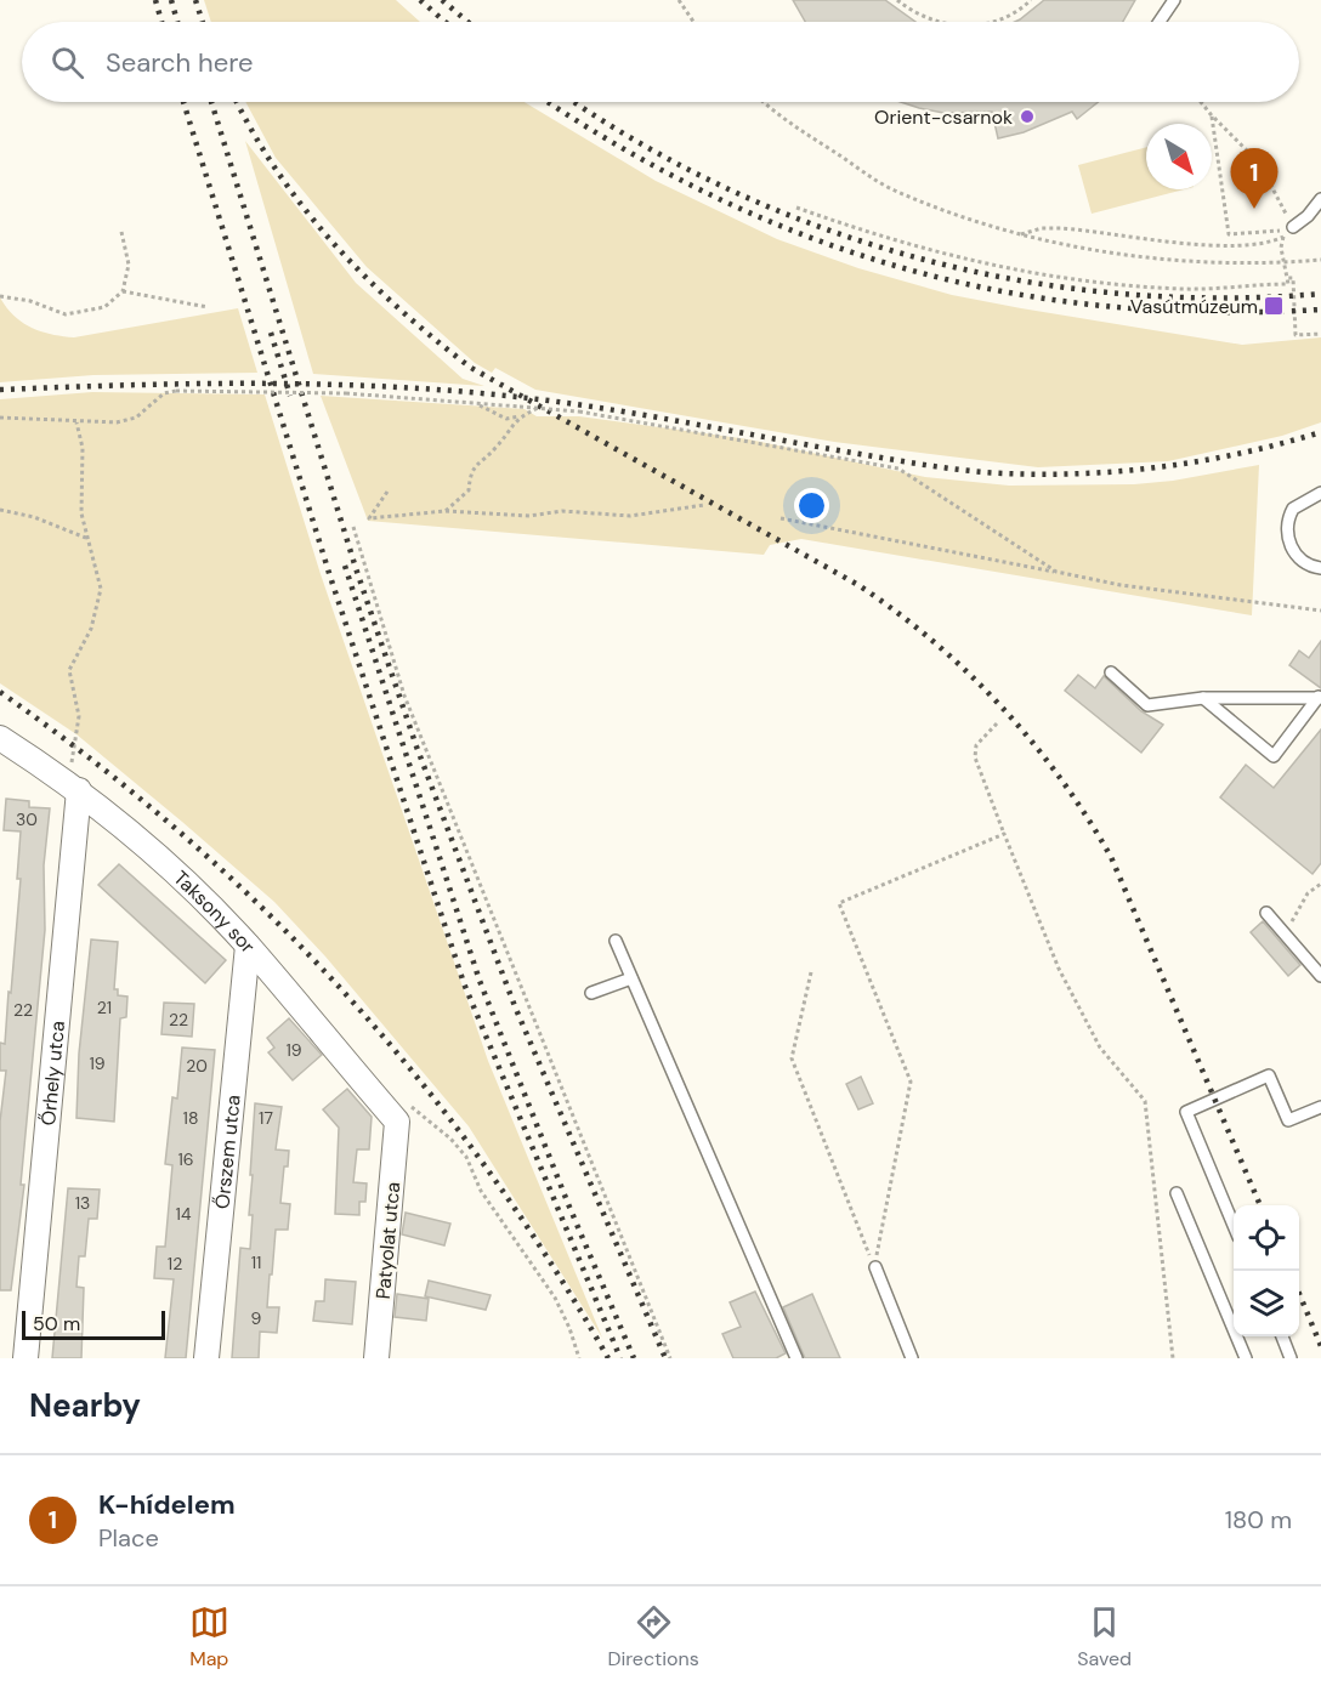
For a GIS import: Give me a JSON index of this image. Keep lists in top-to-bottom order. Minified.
{"streets":{"street":["Taksony sor","Őrhely utca","Őrszem utca","Patyolat utca"]},"crossings":[["Taksony sor","Őrhely utca"],["Taksony sor","Őrszem utca"],["Taksony sor","Patyolat utca"]],"places":{"other":["Orient-csarnok"],"transit":["Vasútmúzeum"]},"house_numbers":["30","21","22","22","19","19","20","18","17","16","13","14","11","12","9"],"scale_bar":"50 m","north":"bottom right","page":{"search":"Search here","pins":"1","scale":"50 m","heading":"Nearby","list":[{"mark":"1","name":"K-hídelem","note":"Place","value":"180 m"}],"nav":["Map","Directions","Saved"]}}
